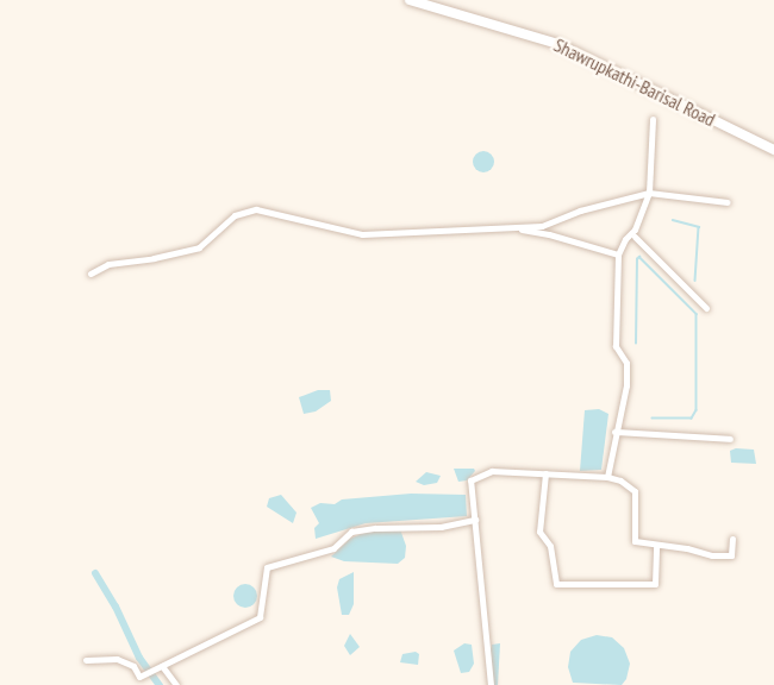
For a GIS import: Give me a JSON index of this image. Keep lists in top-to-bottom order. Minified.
{"streets":{"main road":["Shawrupkathi-Barisal Road"]}}
